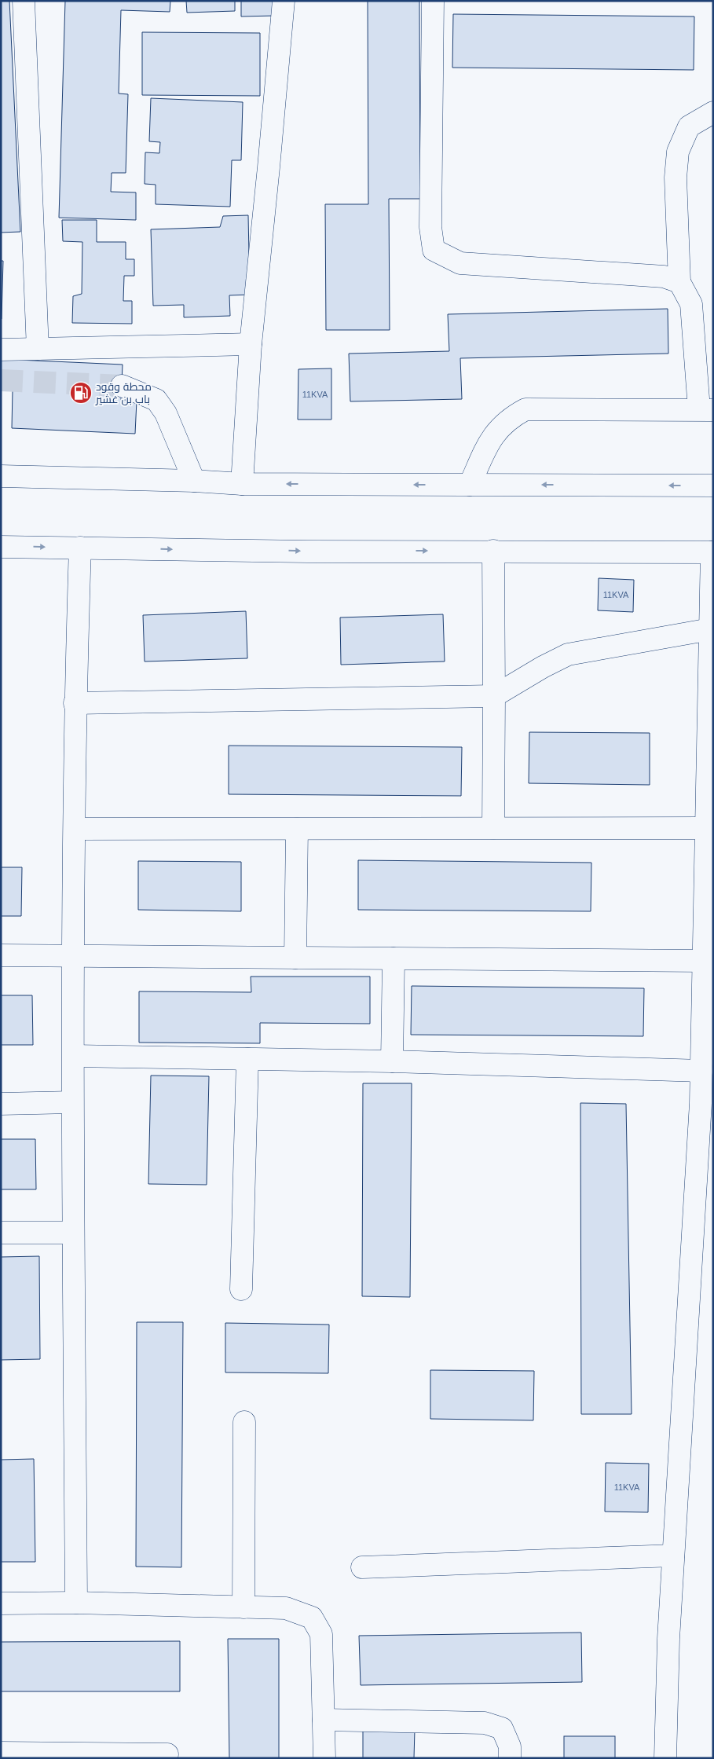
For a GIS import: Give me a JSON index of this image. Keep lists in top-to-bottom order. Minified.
{"places":{"fuel station":["محطة وقود باب بن غشير"]},"house_numbers":["11KVA","11KVA","11KVA"]}
